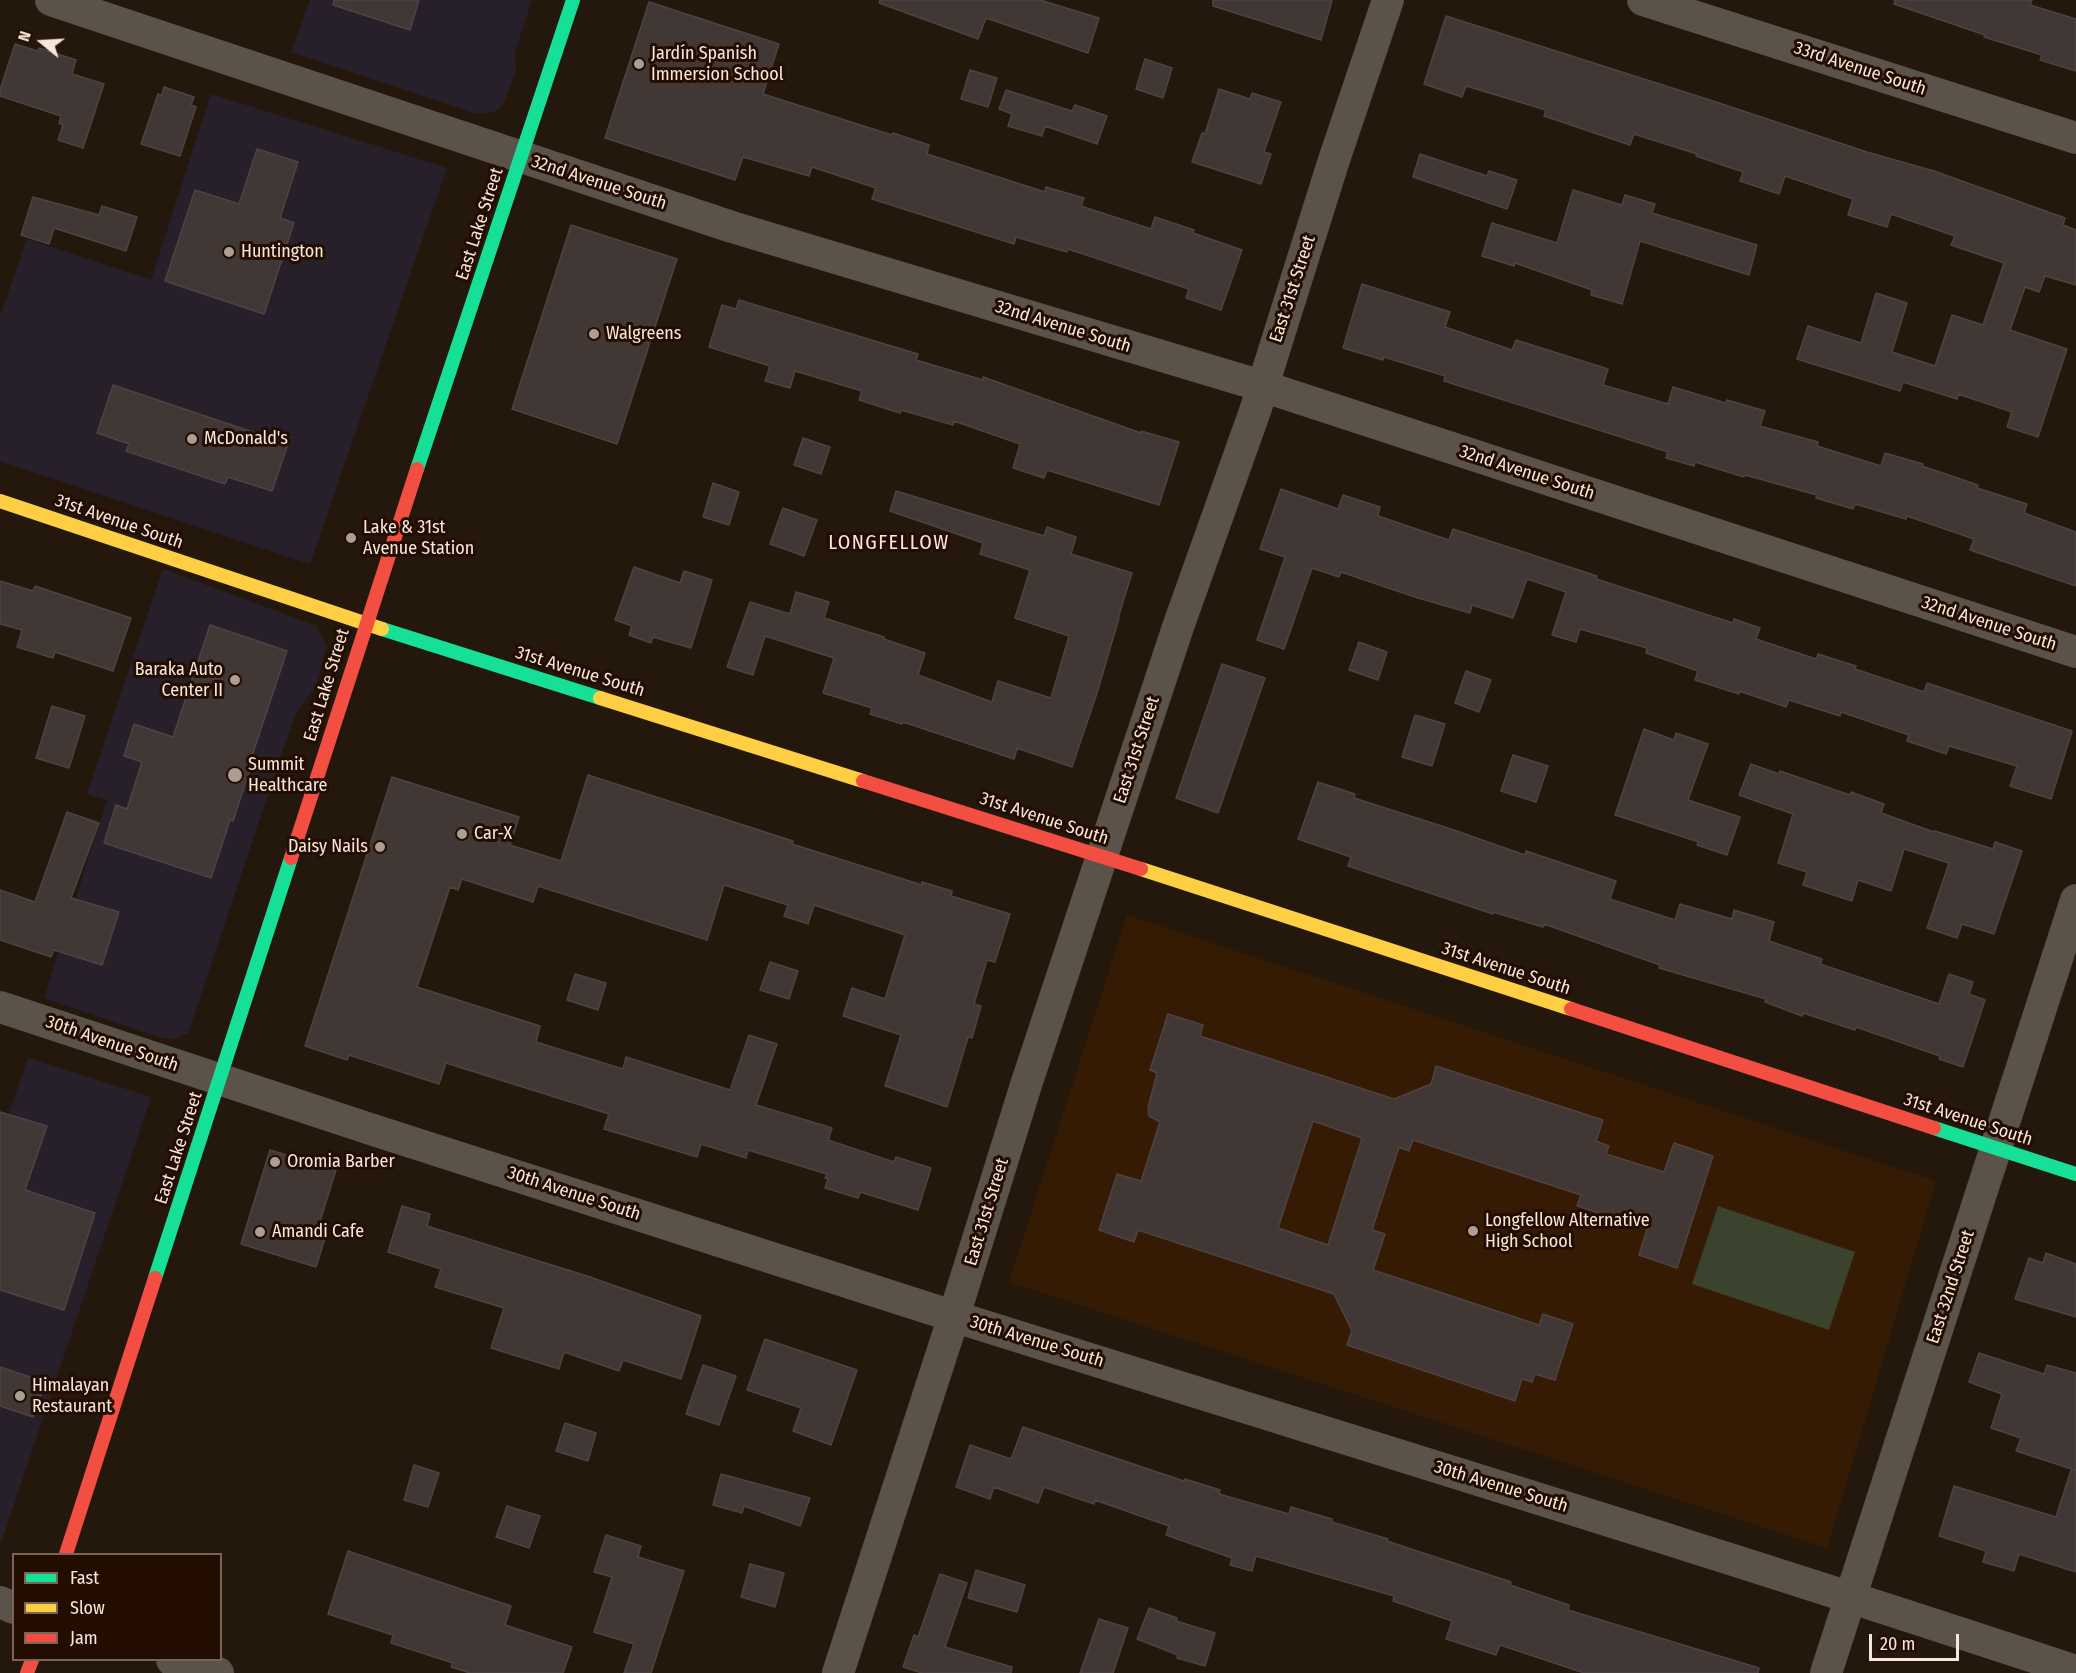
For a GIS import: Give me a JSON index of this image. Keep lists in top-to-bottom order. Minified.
{"streets":{"street":["33rd Avenue South","32nd Avenue South","East Lake Street","East 31st Street","31st Avenue South","30th Avenue South","East 32nd Street"]},"crossings":[["32nd Avenue South","East Lake Street"],["32nd Avenue South","East 31st Street"],["East Lake Street","31st Avenue South"],["East Lake Street","30th Avenue South"],["East 31st Street","31st Avenue South"],["East 31st Street","30th Avenue South"],["31st Avenue South","East 32nd Street"],["30th Avenue South","East 32nd Street"]],"districts":["LONGFELLOW"],"places":["Jardín Spanish Immersion School","Huntington","Walgreens","McDonald's","Lake & 31st Avenue Station","Baraka Auto Center II","Summit Healthcare","Car-X","Daisy Nails","Oromia Barber","Longfellow Alternative High School","Amandi Cafe","Himalayan Restaurant"],"legend":["Fast","Slow","Jam"],"scale_bar":"20 m","north":"left"}
